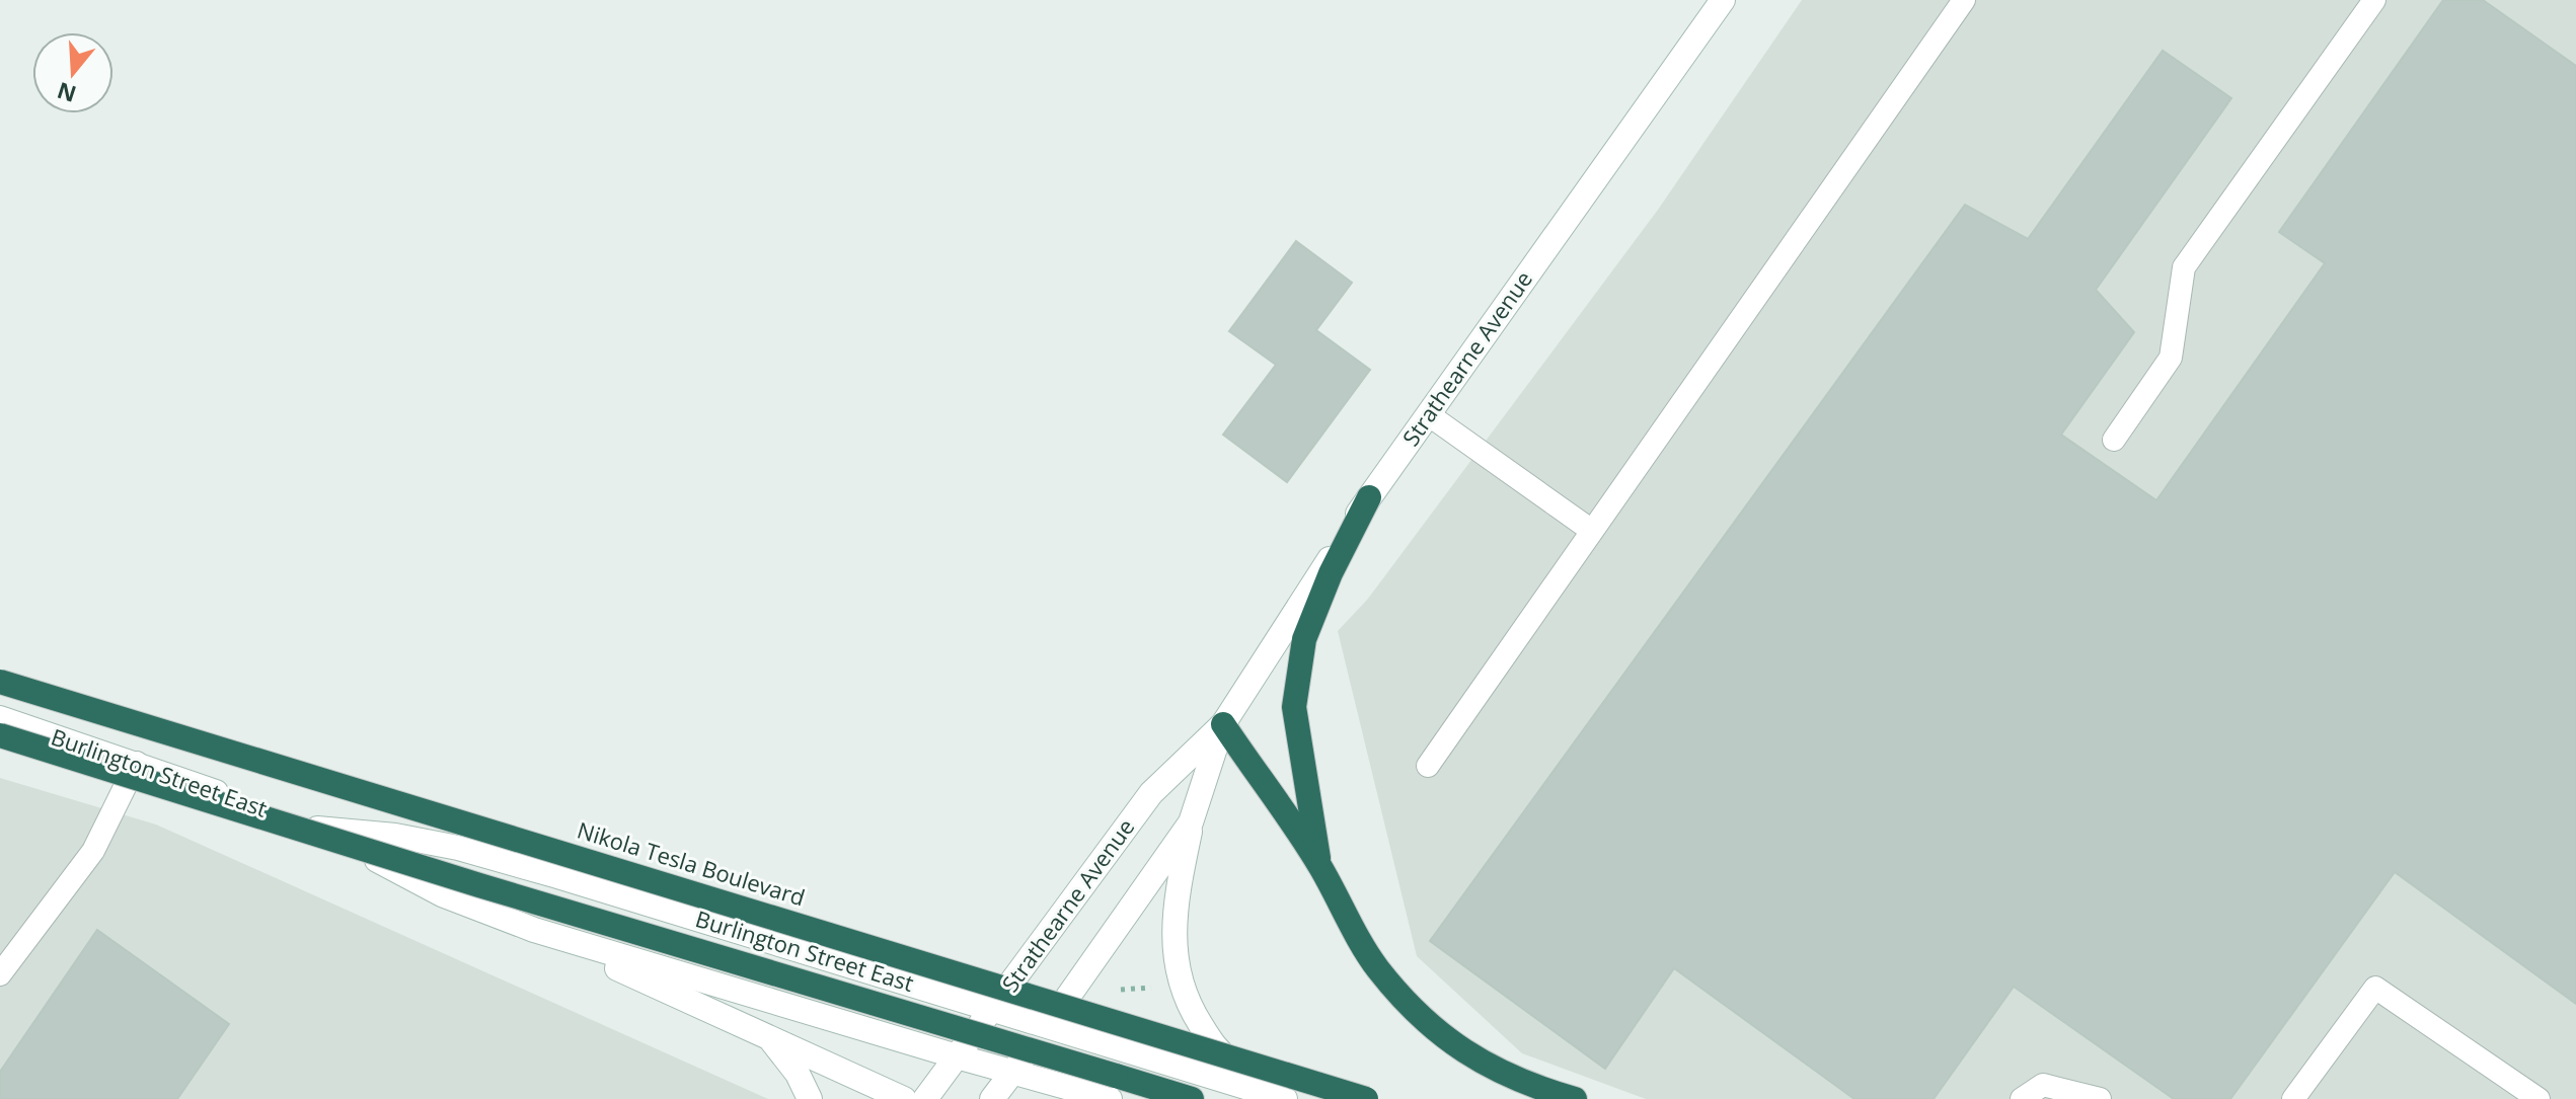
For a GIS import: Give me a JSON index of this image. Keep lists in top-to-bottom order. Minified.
{"streets":{"highway":["Nikola Tesla Boulevard"],"main road":["Strathearne Avenue","Burlington Street East"]},"crossings":[["Strathearne Avenue","Burlington Street East"]],"north":"bottom"}
